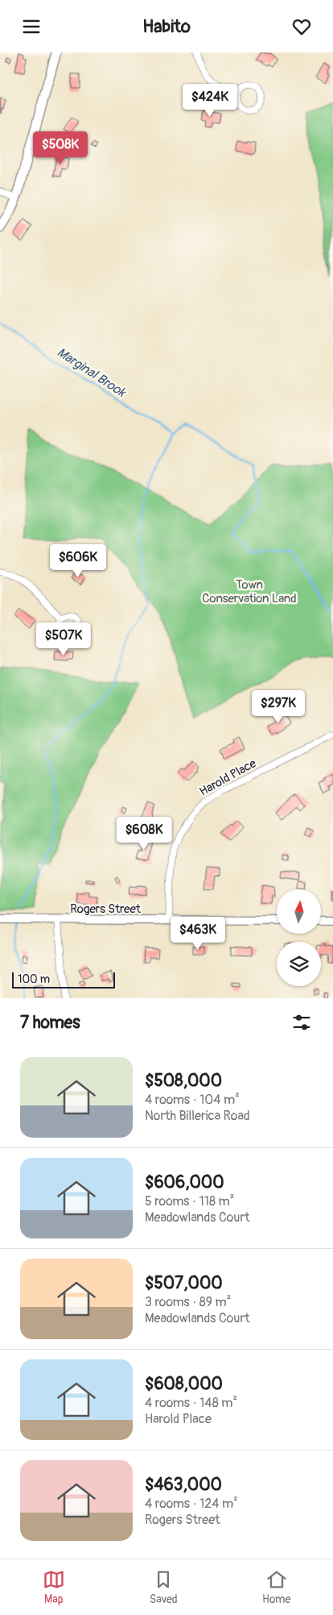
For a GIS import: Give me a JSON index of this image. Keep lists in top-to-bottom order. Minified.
{"streets":{"street":["Harold Place","Rogers Street"]},"crossings":[["Harold Place","Rogers Street"]],"water":["Marginal Brook"],"parks":["Town Conservation Land"],"scale_bar":"100 m","north":"top","page":{"header":"Habito","price":["$424K","$508K","$606K","$507K","$297K","$608K","$463K"],"scale":"100 m","heading":"7 homes","list":[{"name":"$508,000","note":"4 rooms · 104 m² · North Billerica Road"},{"name":"$606,000","note":"5 rooms · 118 m² · Meadowlands Court"},{"name":"$507,000","note":"3 rooms · 89 m² · Meadowlands Court"},{"name":"$608,000","note":"4 rooms · 148 m² · Harold Place"},{"name":"$463,000","note":"4 rooms · 124 m² · Rogers Street"}],"tabs":["Map","Saved","Home"]}}
